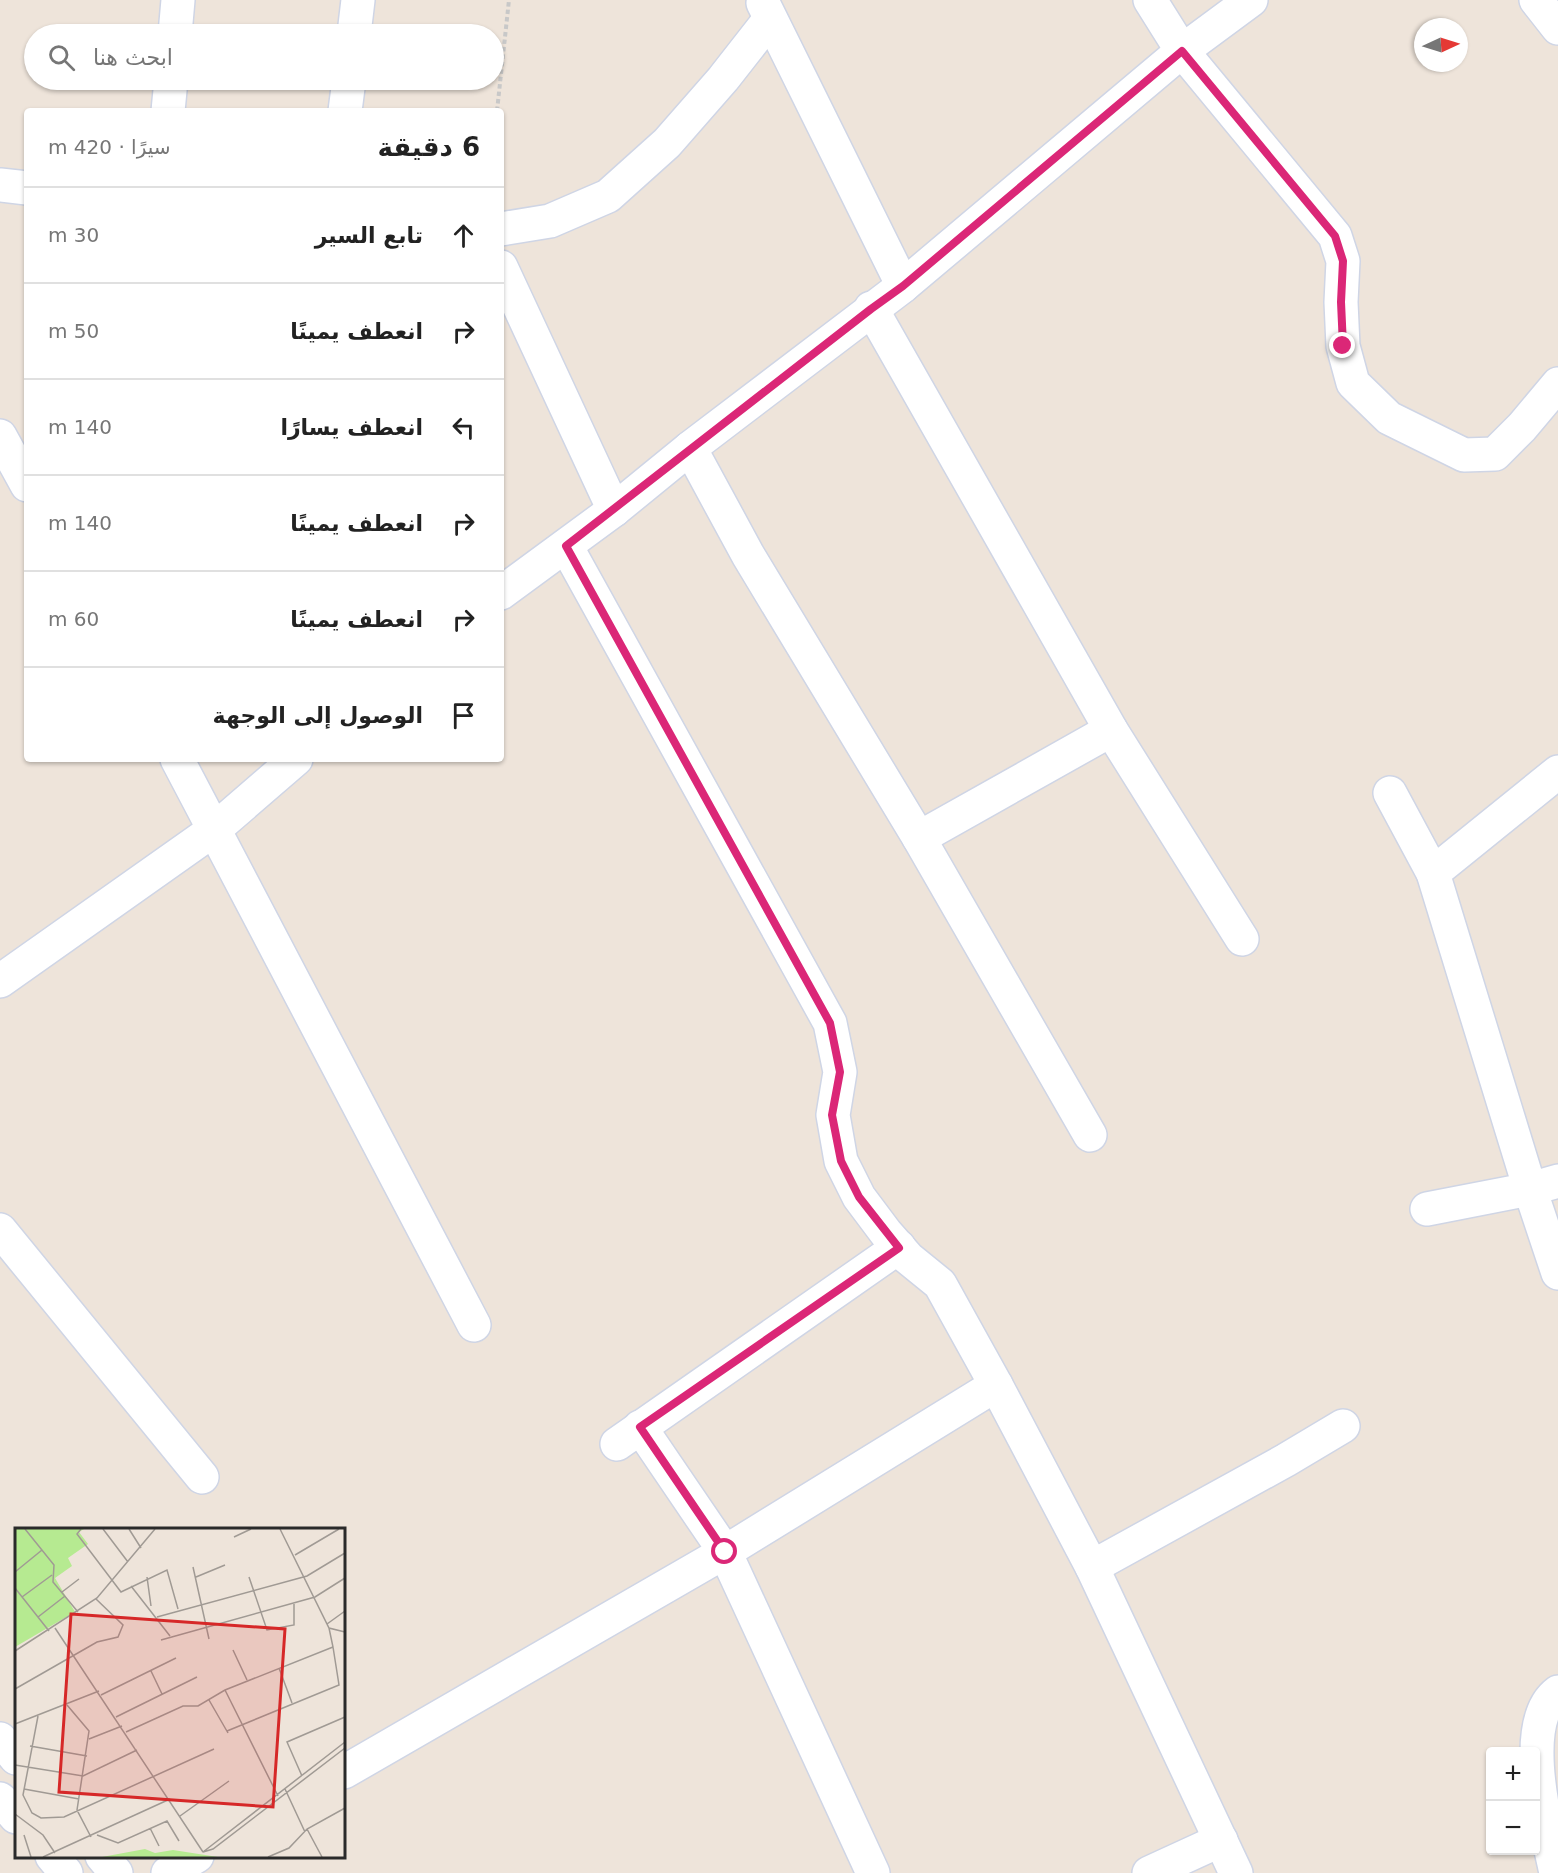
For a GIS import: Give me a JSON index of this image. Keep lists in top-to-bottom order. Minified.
{"north":"right","page":{"search":"ابحث هنا","heading":["6 دقيقة","سيرًا · 420 m"],"list":[["تابع السير","30 m"],["انعطف يمينًا","50 m"],["انعطف يسارًا","140 m"],["انعطف يمينًا","140 m"],["انعطف يمينًا","60 m"],"الوصول إلى الوجهة"],"map_buttons":["+","−"]}}
